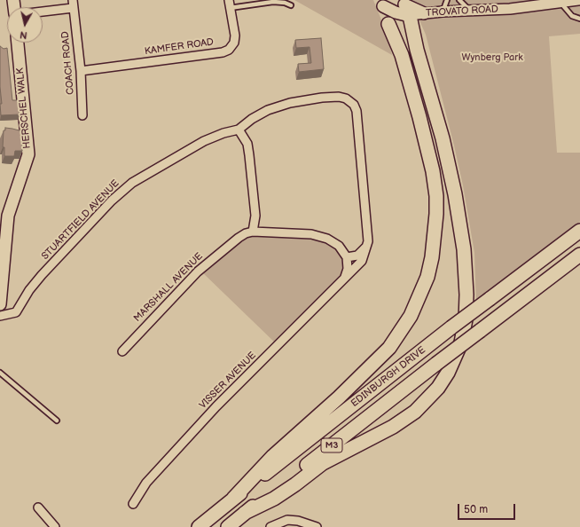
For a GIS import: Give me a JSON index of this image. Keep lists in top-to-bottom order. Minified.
{"streets":{"highway":["EDINBURGH DRIVE","M3"],"main road":["HERSCHEL WALK"],"street":["TROVATO ROAD","KAMFER ROAD","COACH ROAD","STUARTFIELD AVENUE","MARSHALL AVENUE","VISSER AVENUE"]},"crossings":[["KAMFER ROAD","COACH ROAD"],["STUARTFIELD AVENUE","VISSER AVENUE"]],"parks":["Wynberg Park"],"scale_bar":"50 m","north":"bottom"}
